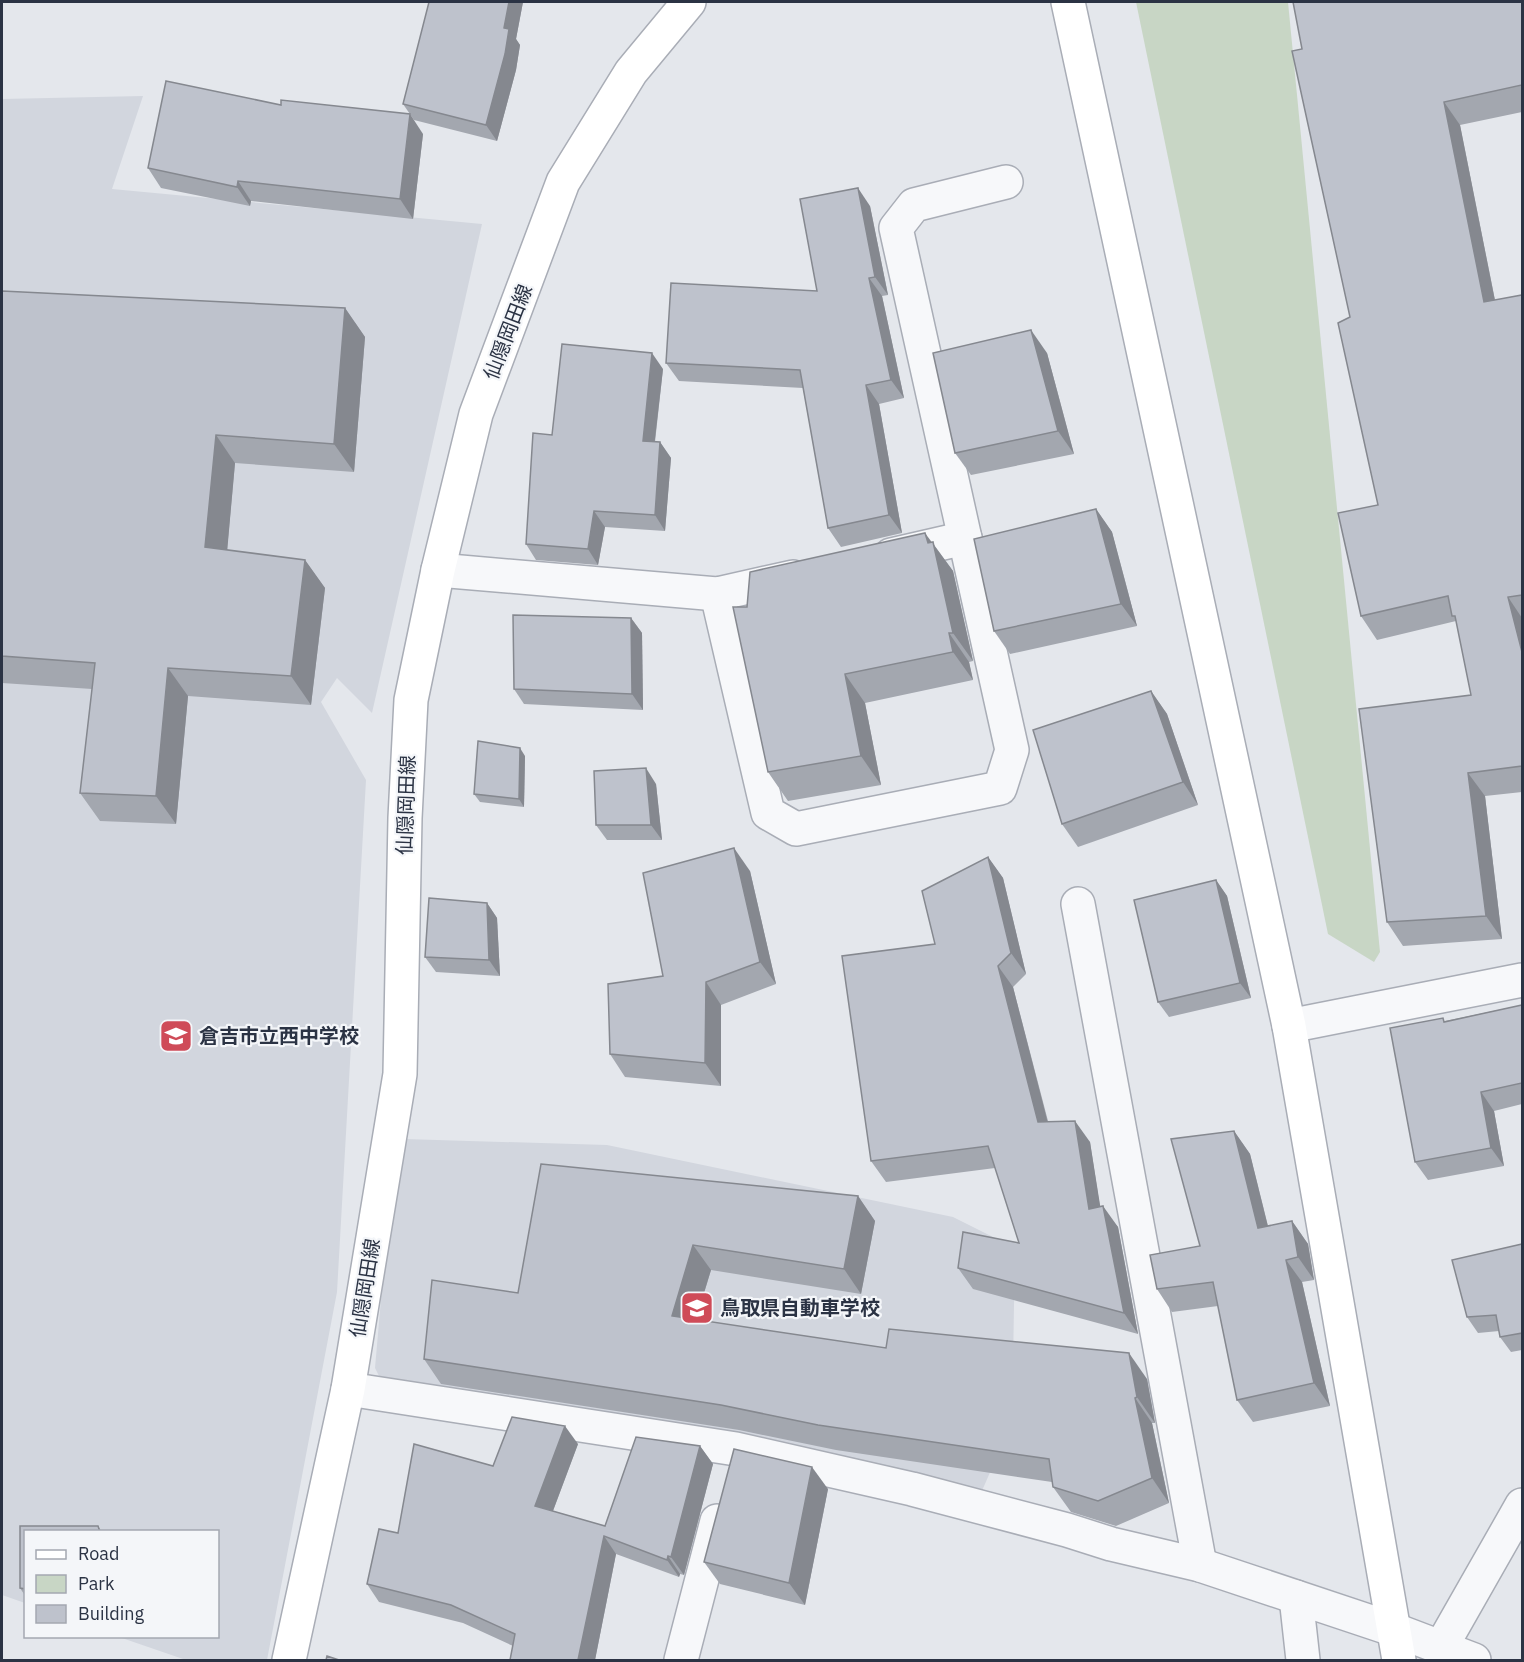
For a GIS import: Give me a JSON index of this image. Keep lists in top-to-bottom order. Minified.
{"streets":{"main road":["仙隠岡田線"]},"places":{"school or university":["倉吉市立西中学校","鳥取県自動車学校"]},"legend":["Road","Park","Building"]}
